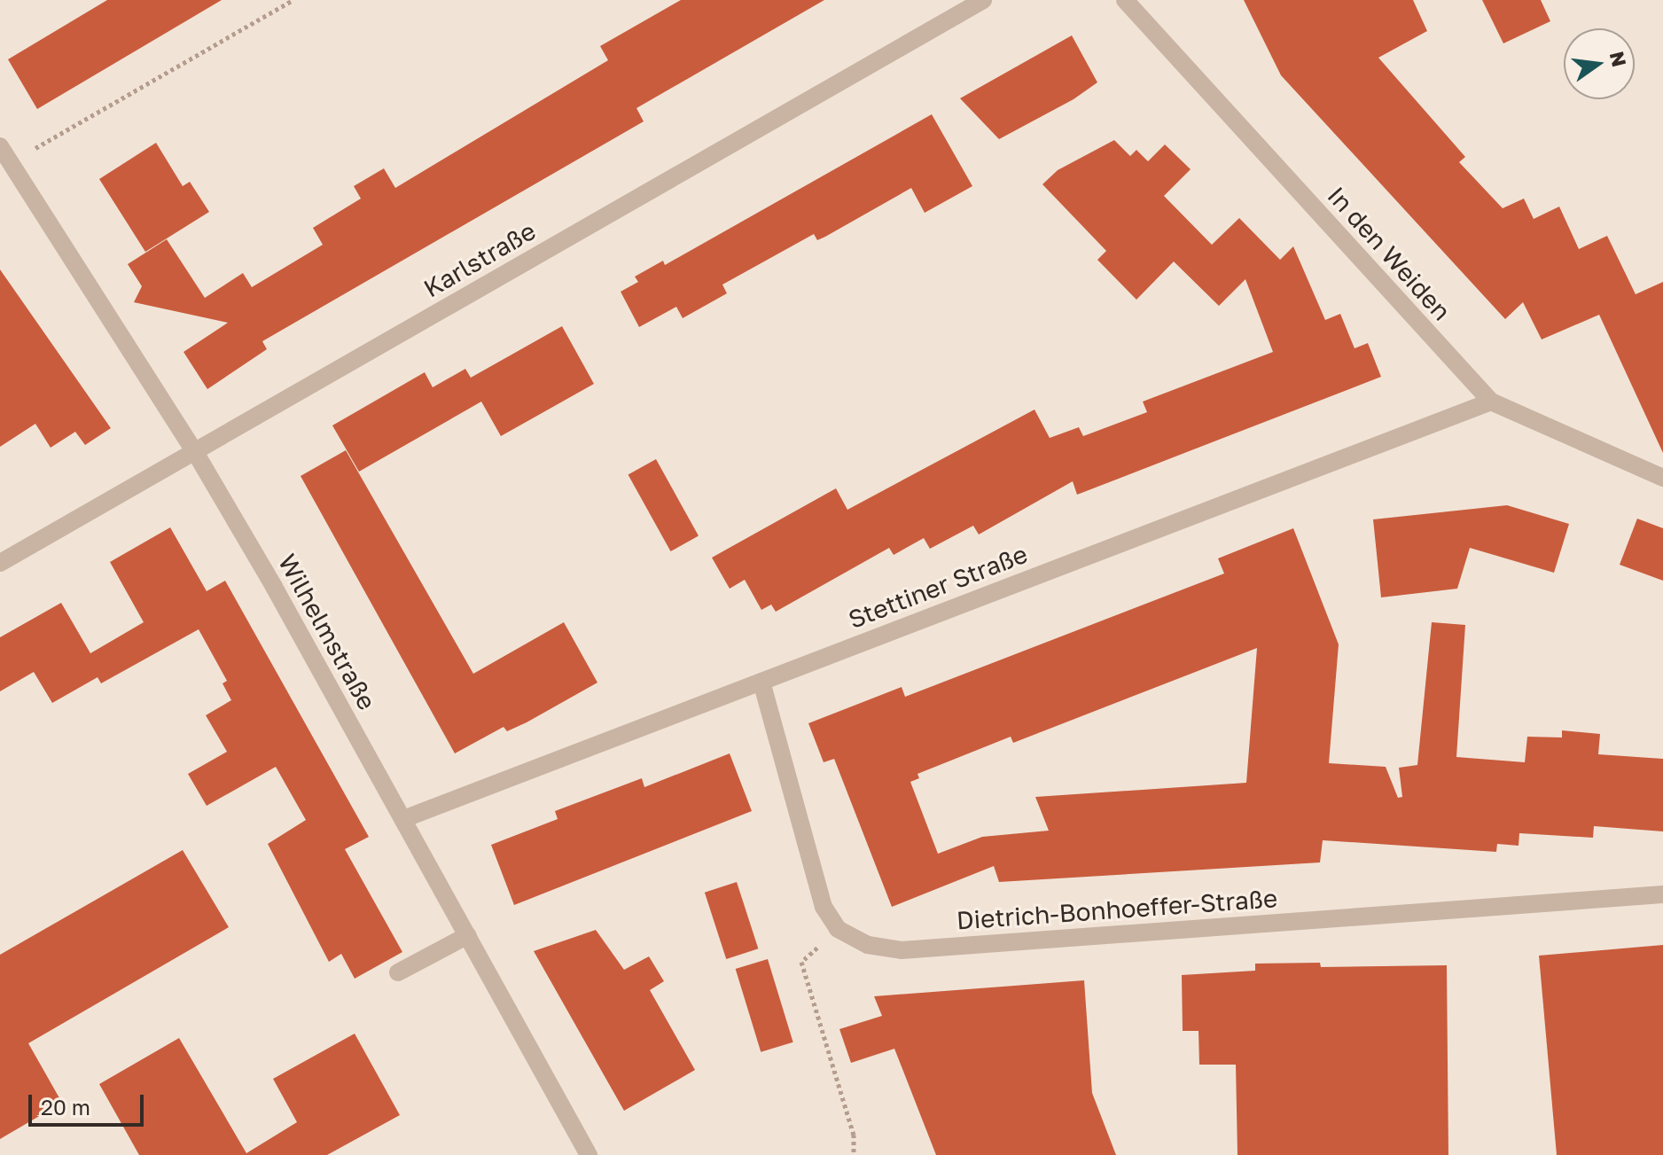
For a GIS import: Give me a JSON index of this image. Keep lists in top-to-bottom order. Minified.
{"streets":{"street":["In den Weiden","Karlstraße","Stettiner Straße","Wilhelmstraße","Dietrich-Bonhoeffer-Straße"]},"crossings":[["In den Weiden","Stettiner Straße"],["Karlstraße","Wilhelmstraße"],["Stettiner Straße","Wilhelmstraße"]],"scale_bar":"20 m","north":"right"}
